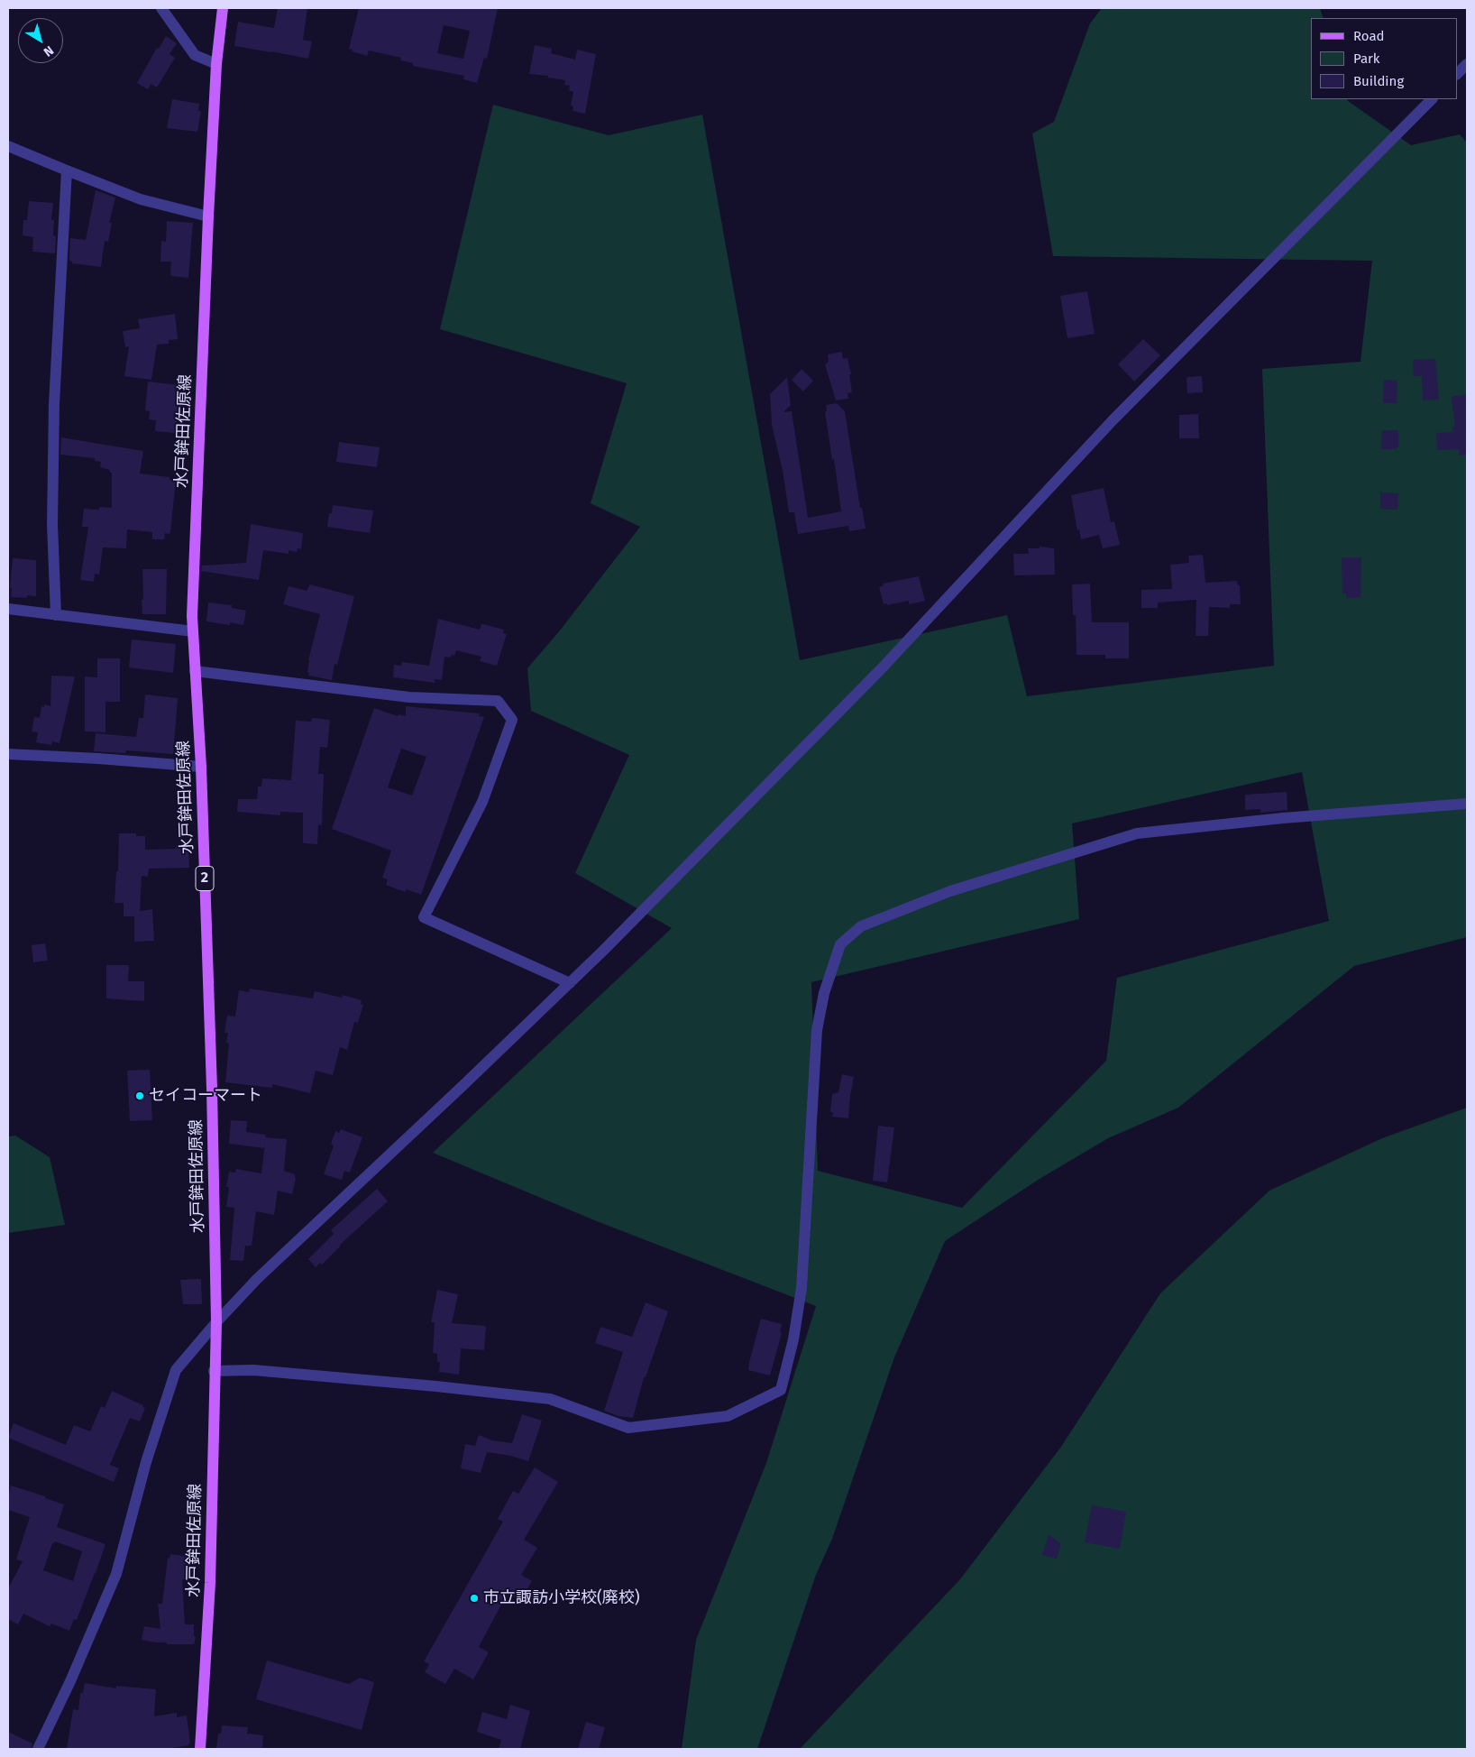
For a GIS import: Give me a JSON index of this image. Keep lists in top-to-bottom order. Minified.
{"streets":{"main road":["水戸鉾田佐原線","2"]},"places":["セイコーマート","市立諏訪小学校(廃校)"],"legend":["Road","Park","Building"],"north":"bottom right"}
